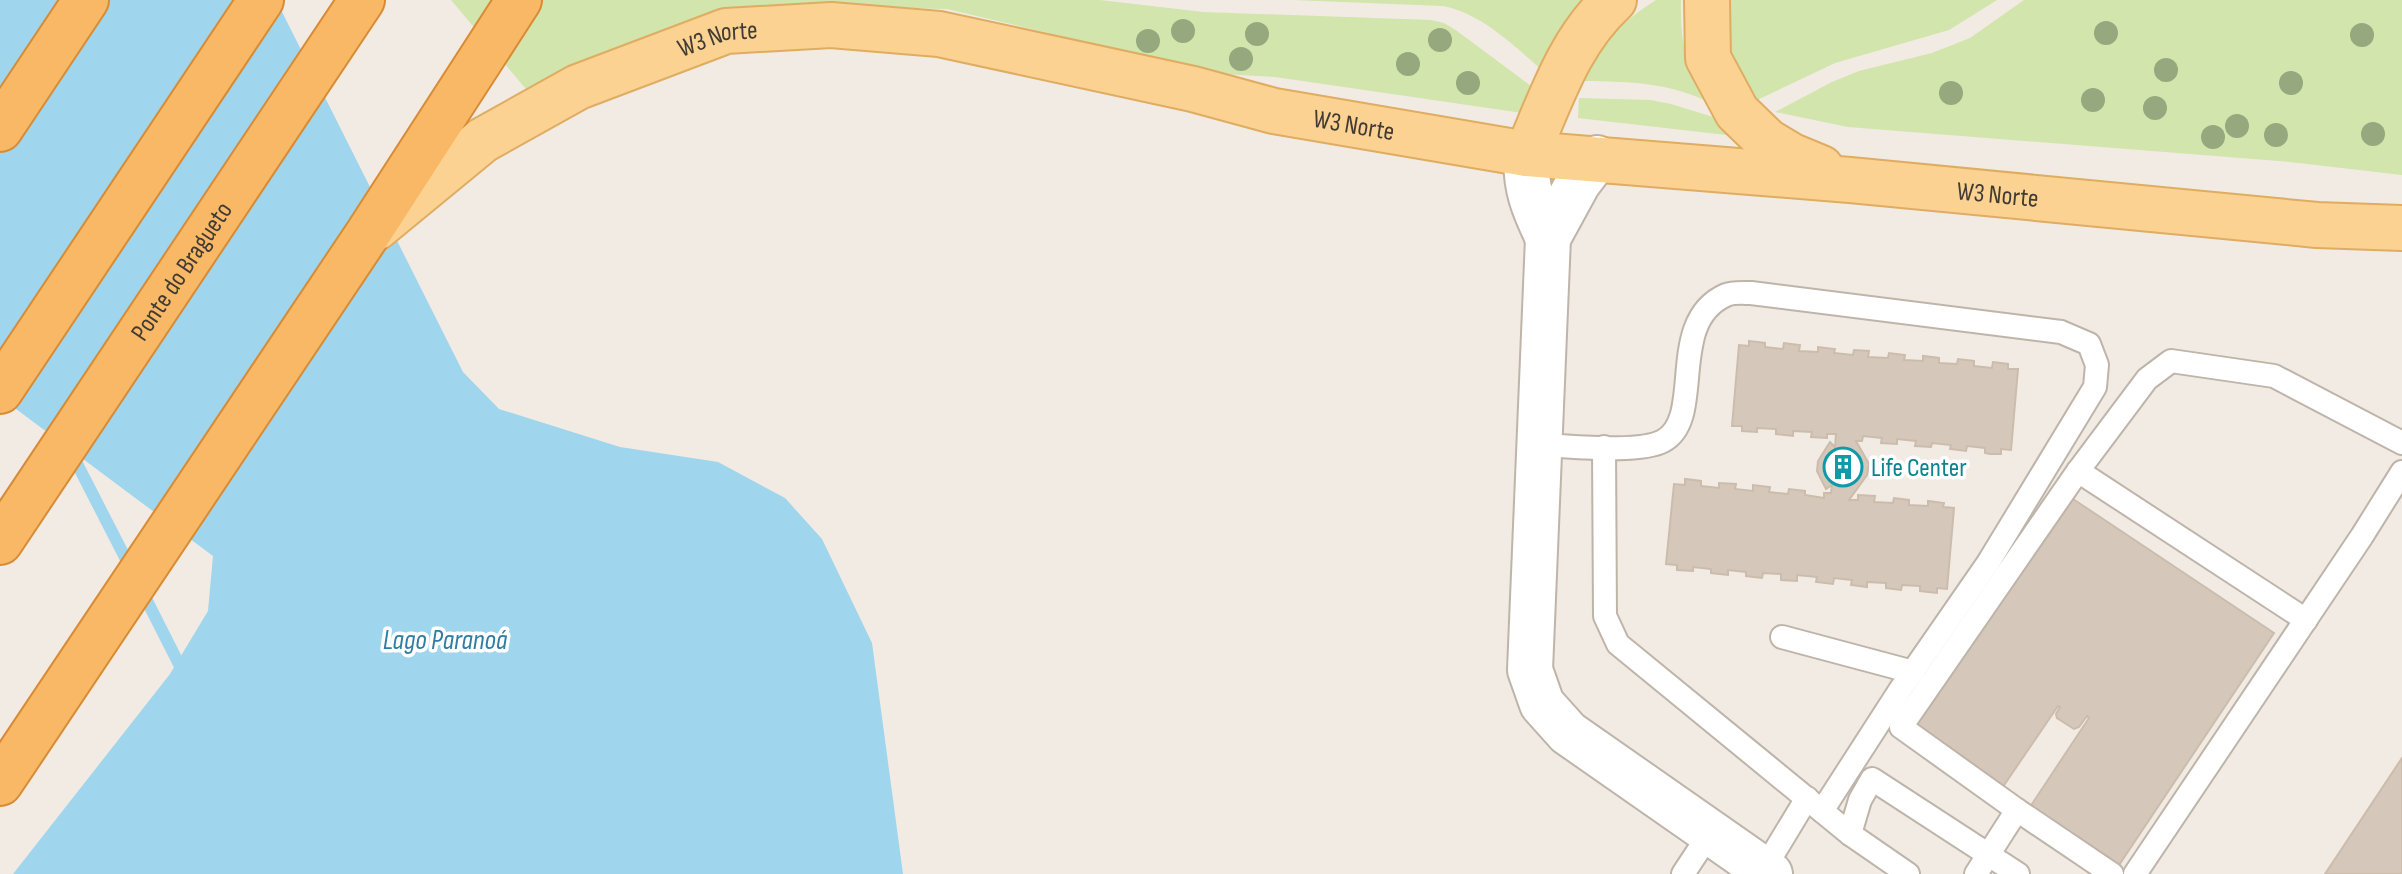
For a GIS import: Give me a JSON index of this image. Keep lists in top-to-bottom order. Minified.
{"streets":{"highway":["Ponte do Bragueto"],"main road":["W3 Norte"]},"water":["Lago Paranoá"],"places":{"building":["Life Center"]}}
